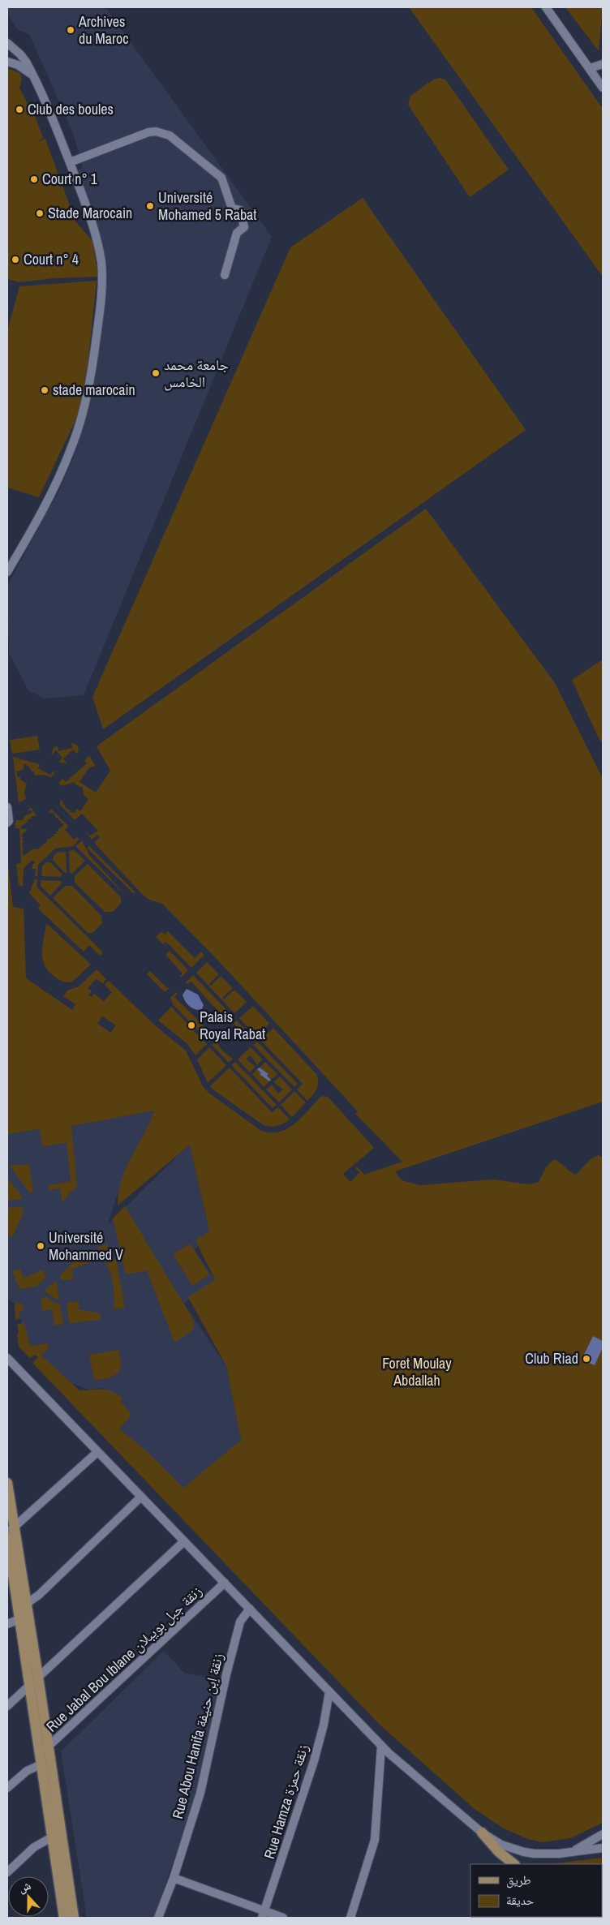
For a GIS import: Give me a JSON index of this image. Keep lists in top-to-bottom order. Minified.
{"streets":{"street":["Rue Jabal Bou Iblane زنقة جبل بويبلان","Rue Abou Hanifa زنقة اٍبن حنيفة","Rue Hamza زنقة حمزة"]},"parks":["Foret Moulay Abdallah"],"places":["Archives du Maroc","Club des boules","Court n° 1","Université Mohamed 5 Rabat","Stade Marocain","Court n° 4","جامعة محمد الخامس","stade marocain","Palais Royal Rabat","Université Mohammed V","Club Riad"],"legend":["طريق","حديقة"],"north":"top"}
